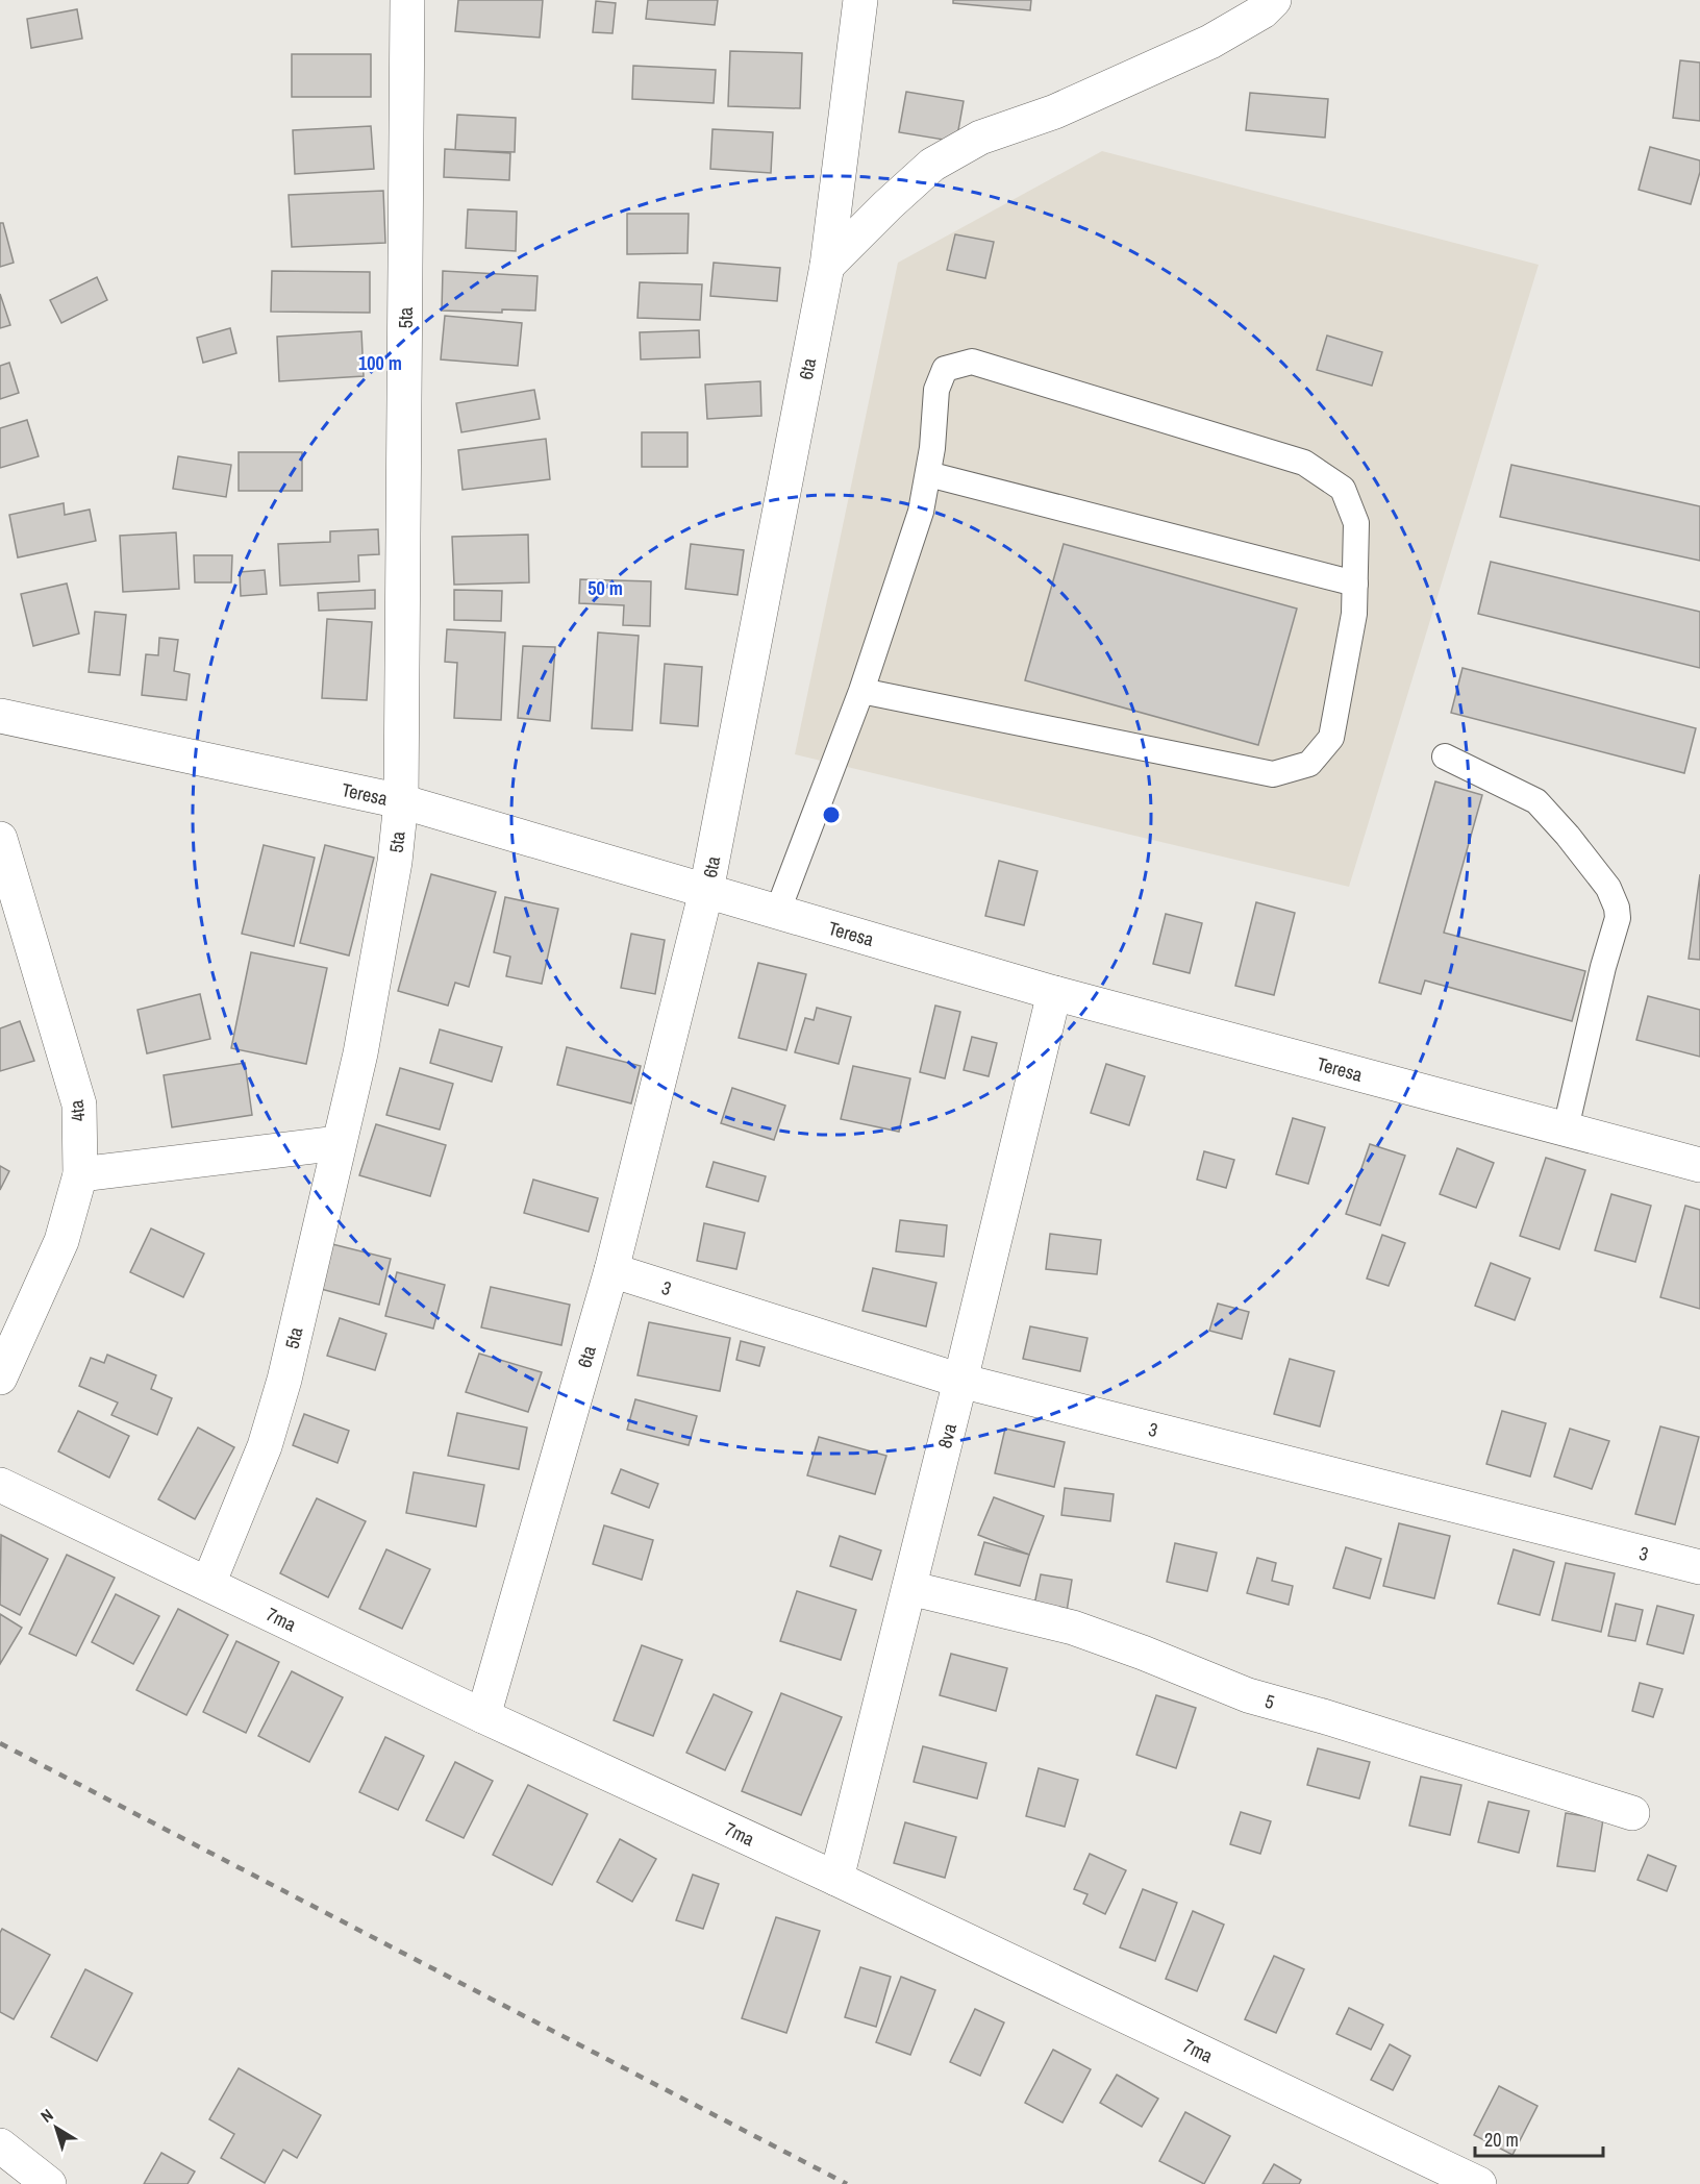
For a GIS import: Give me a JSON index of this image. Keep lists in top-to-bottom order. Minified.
{"streets":{"street":["5ta","6ta","Teresa","4ta","3","8va","7ma","5"]},"crossings":[["5ta","Teresa"],["5ta","7ma"],["6ta","Teresa"],["6ta","3"],["6ta","7ma"],["Teresa","8va"],["3","8va"],["8va","7ma"],["8va","5"]],"scale_bar":"20 m","north":"top left","rings":["100 m","50 m"]}
